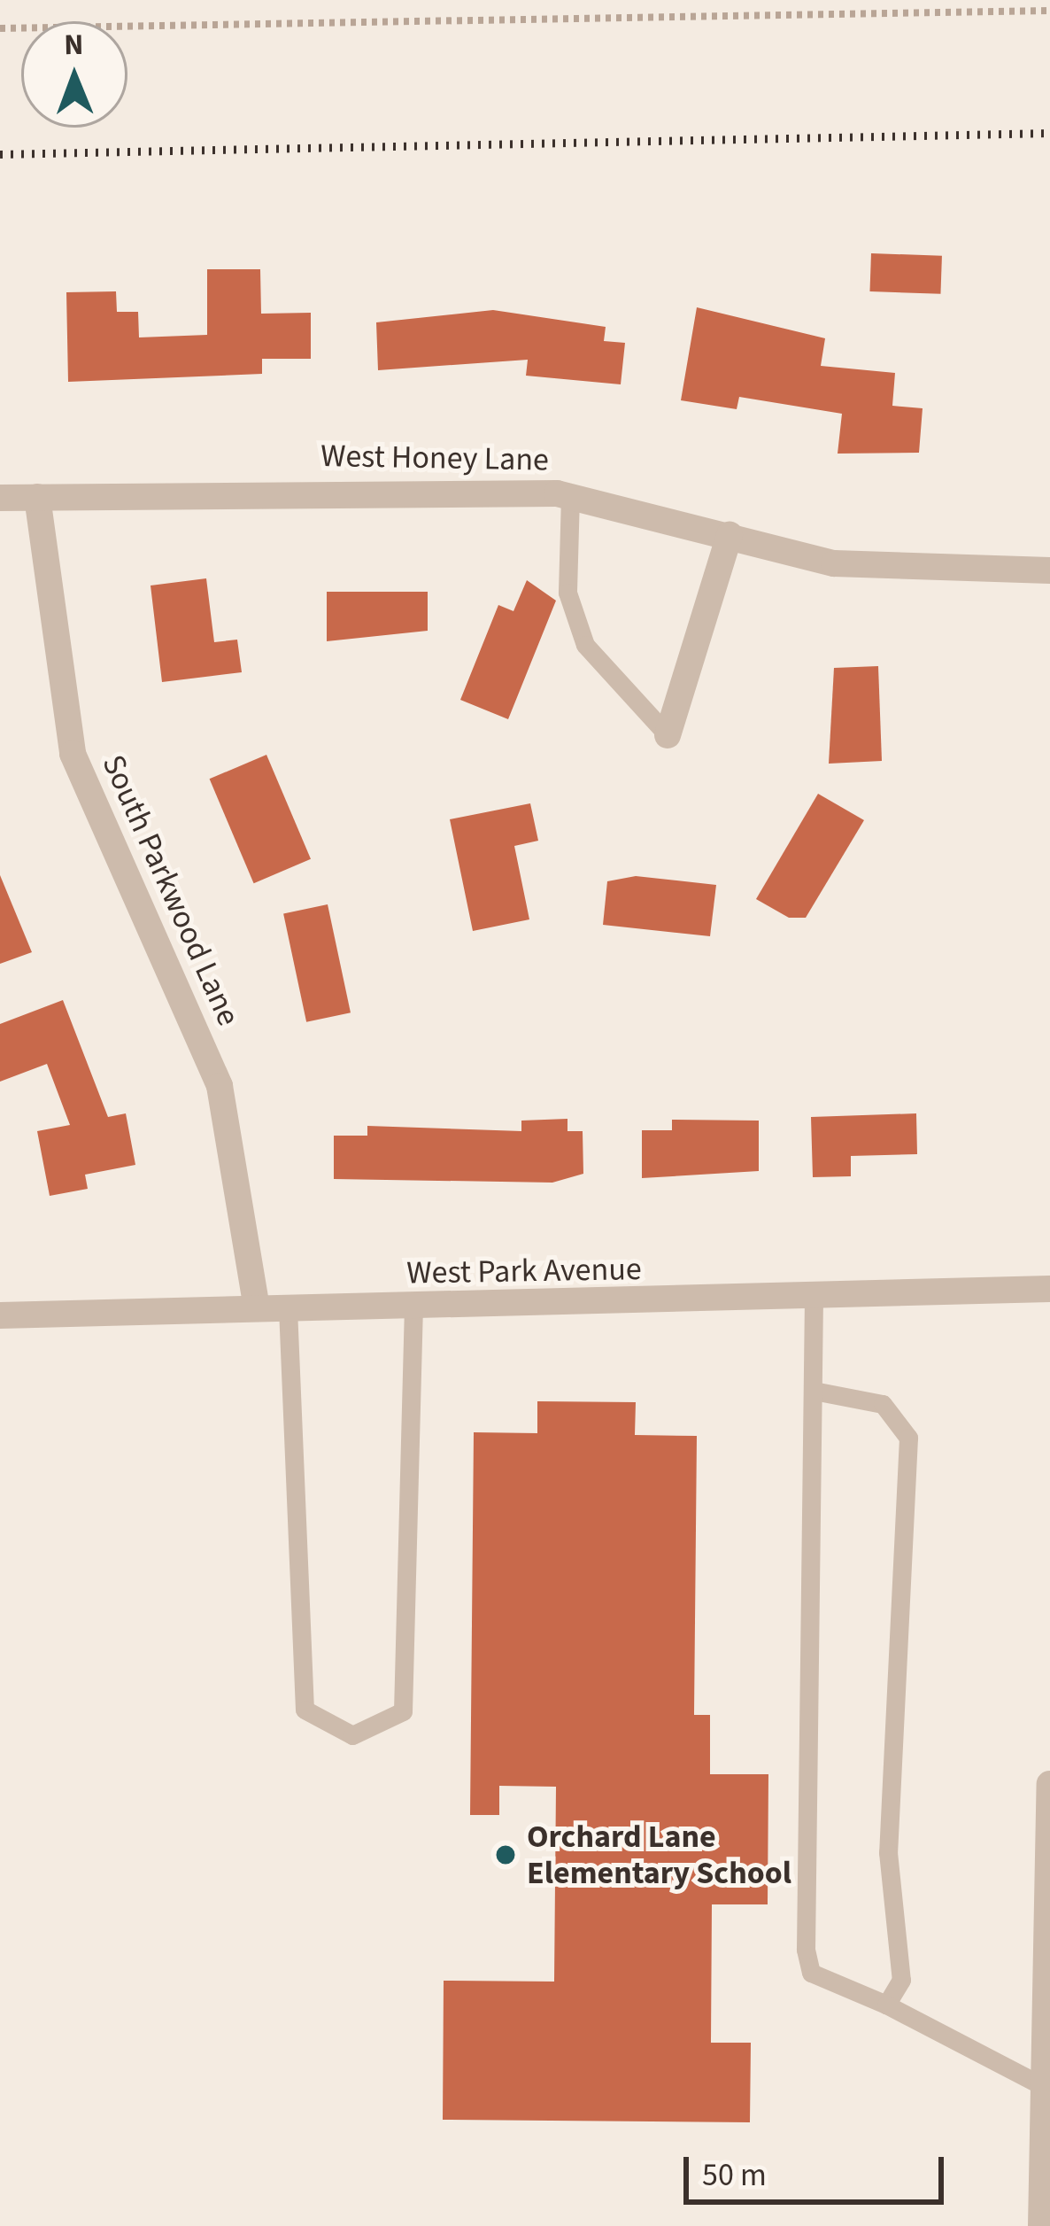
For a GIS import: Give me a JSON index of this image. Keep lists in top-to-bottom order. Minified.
{"streets":{"street":["West Honey Lane","South Parkwood Lane","West Park Avenue"]},"crossings":[["West Honey Lane","South Parkwood Lane"],["South Parkwood Lane","West Park Avenue"]],"places":["Orchard Lane Elementary School"],"scale_bar":"50 m","north":"top"}
